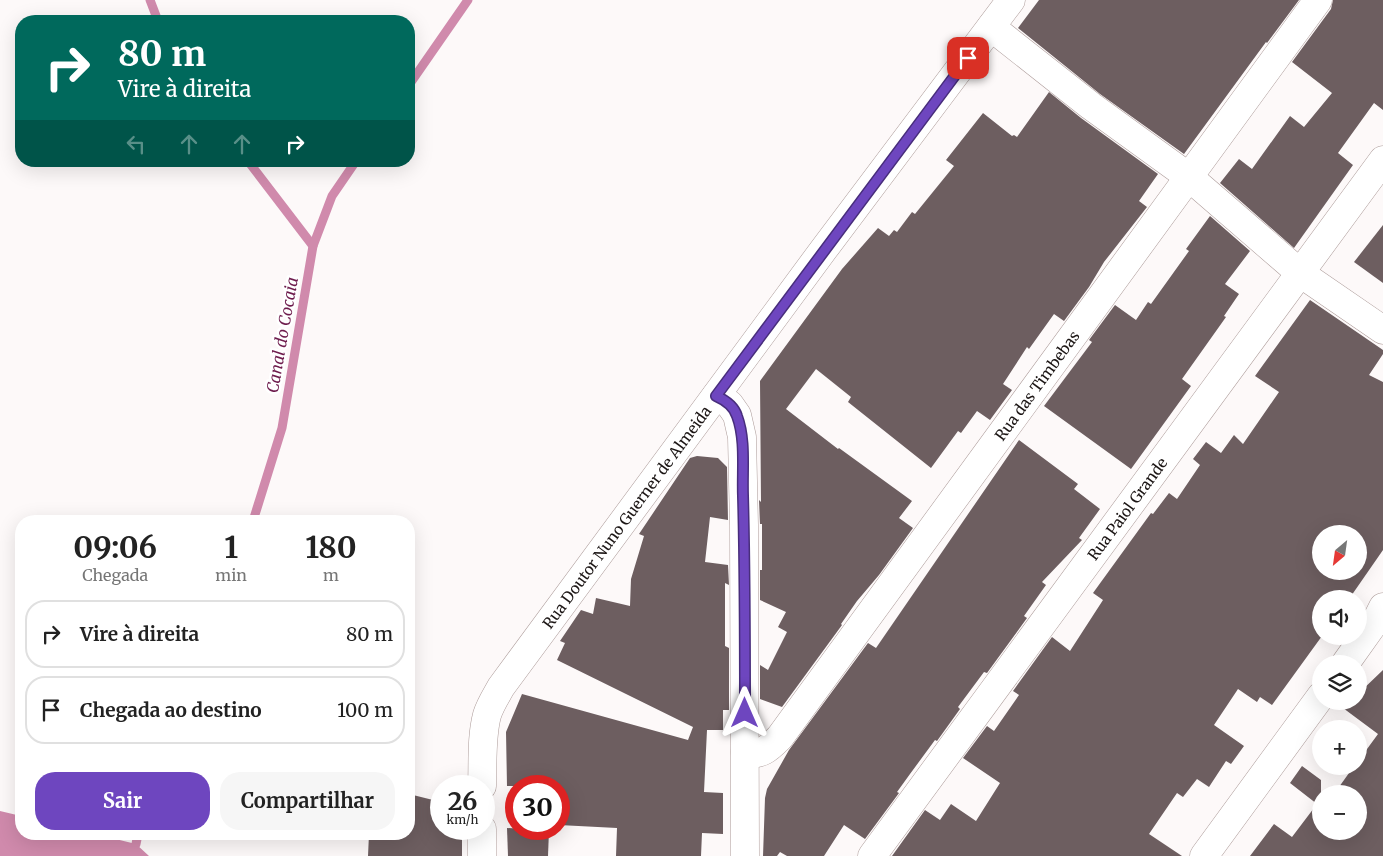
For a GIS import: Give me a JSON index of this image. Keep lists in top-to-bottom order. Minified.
{"streets":{"street":["Rua das Timbebas","Rua Paiol Grande","Rua Doutor Nuno Guerner de Almeida"]},"water":["Canal do Cocaia"],"north":"bottom left","page":{"turn":["80 m","Vire à direita"],"eta":["09:06","Chegada","1","min","180","m"],"map_buttons":["+","−"],"list":[{"name":"Vire à direita","value":"80 m"},{"name":"Chegada ao destino","value":"100 m"}],"buttons":["Sair","Compartilhar"],"speed":"26 km/h","limit":"30"}}
